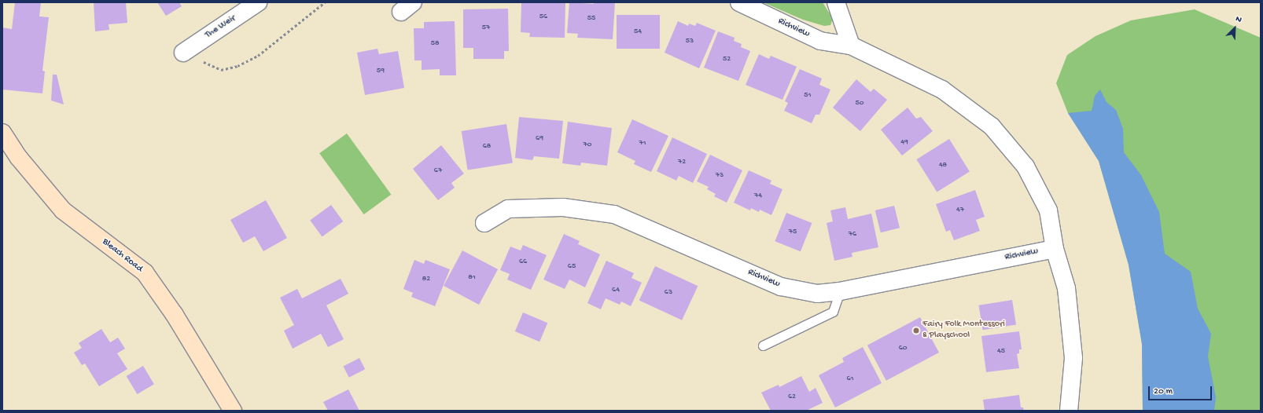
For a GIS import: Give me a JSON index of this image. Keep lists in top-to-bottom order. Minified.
{"streets":{"street":["The Weir","Richview","Bleach Road"]},"places":["Fairy Folk Montessori & Playschool"],"house_numbers":["56","55","57","54","53","58","52","59","51","50","69","49","71","70","68","72","48","67","73","74","47","75","76","66","65","81","82","64","63","60","45","61","62"],"scale_bar":"20 m","north":"top right"}
